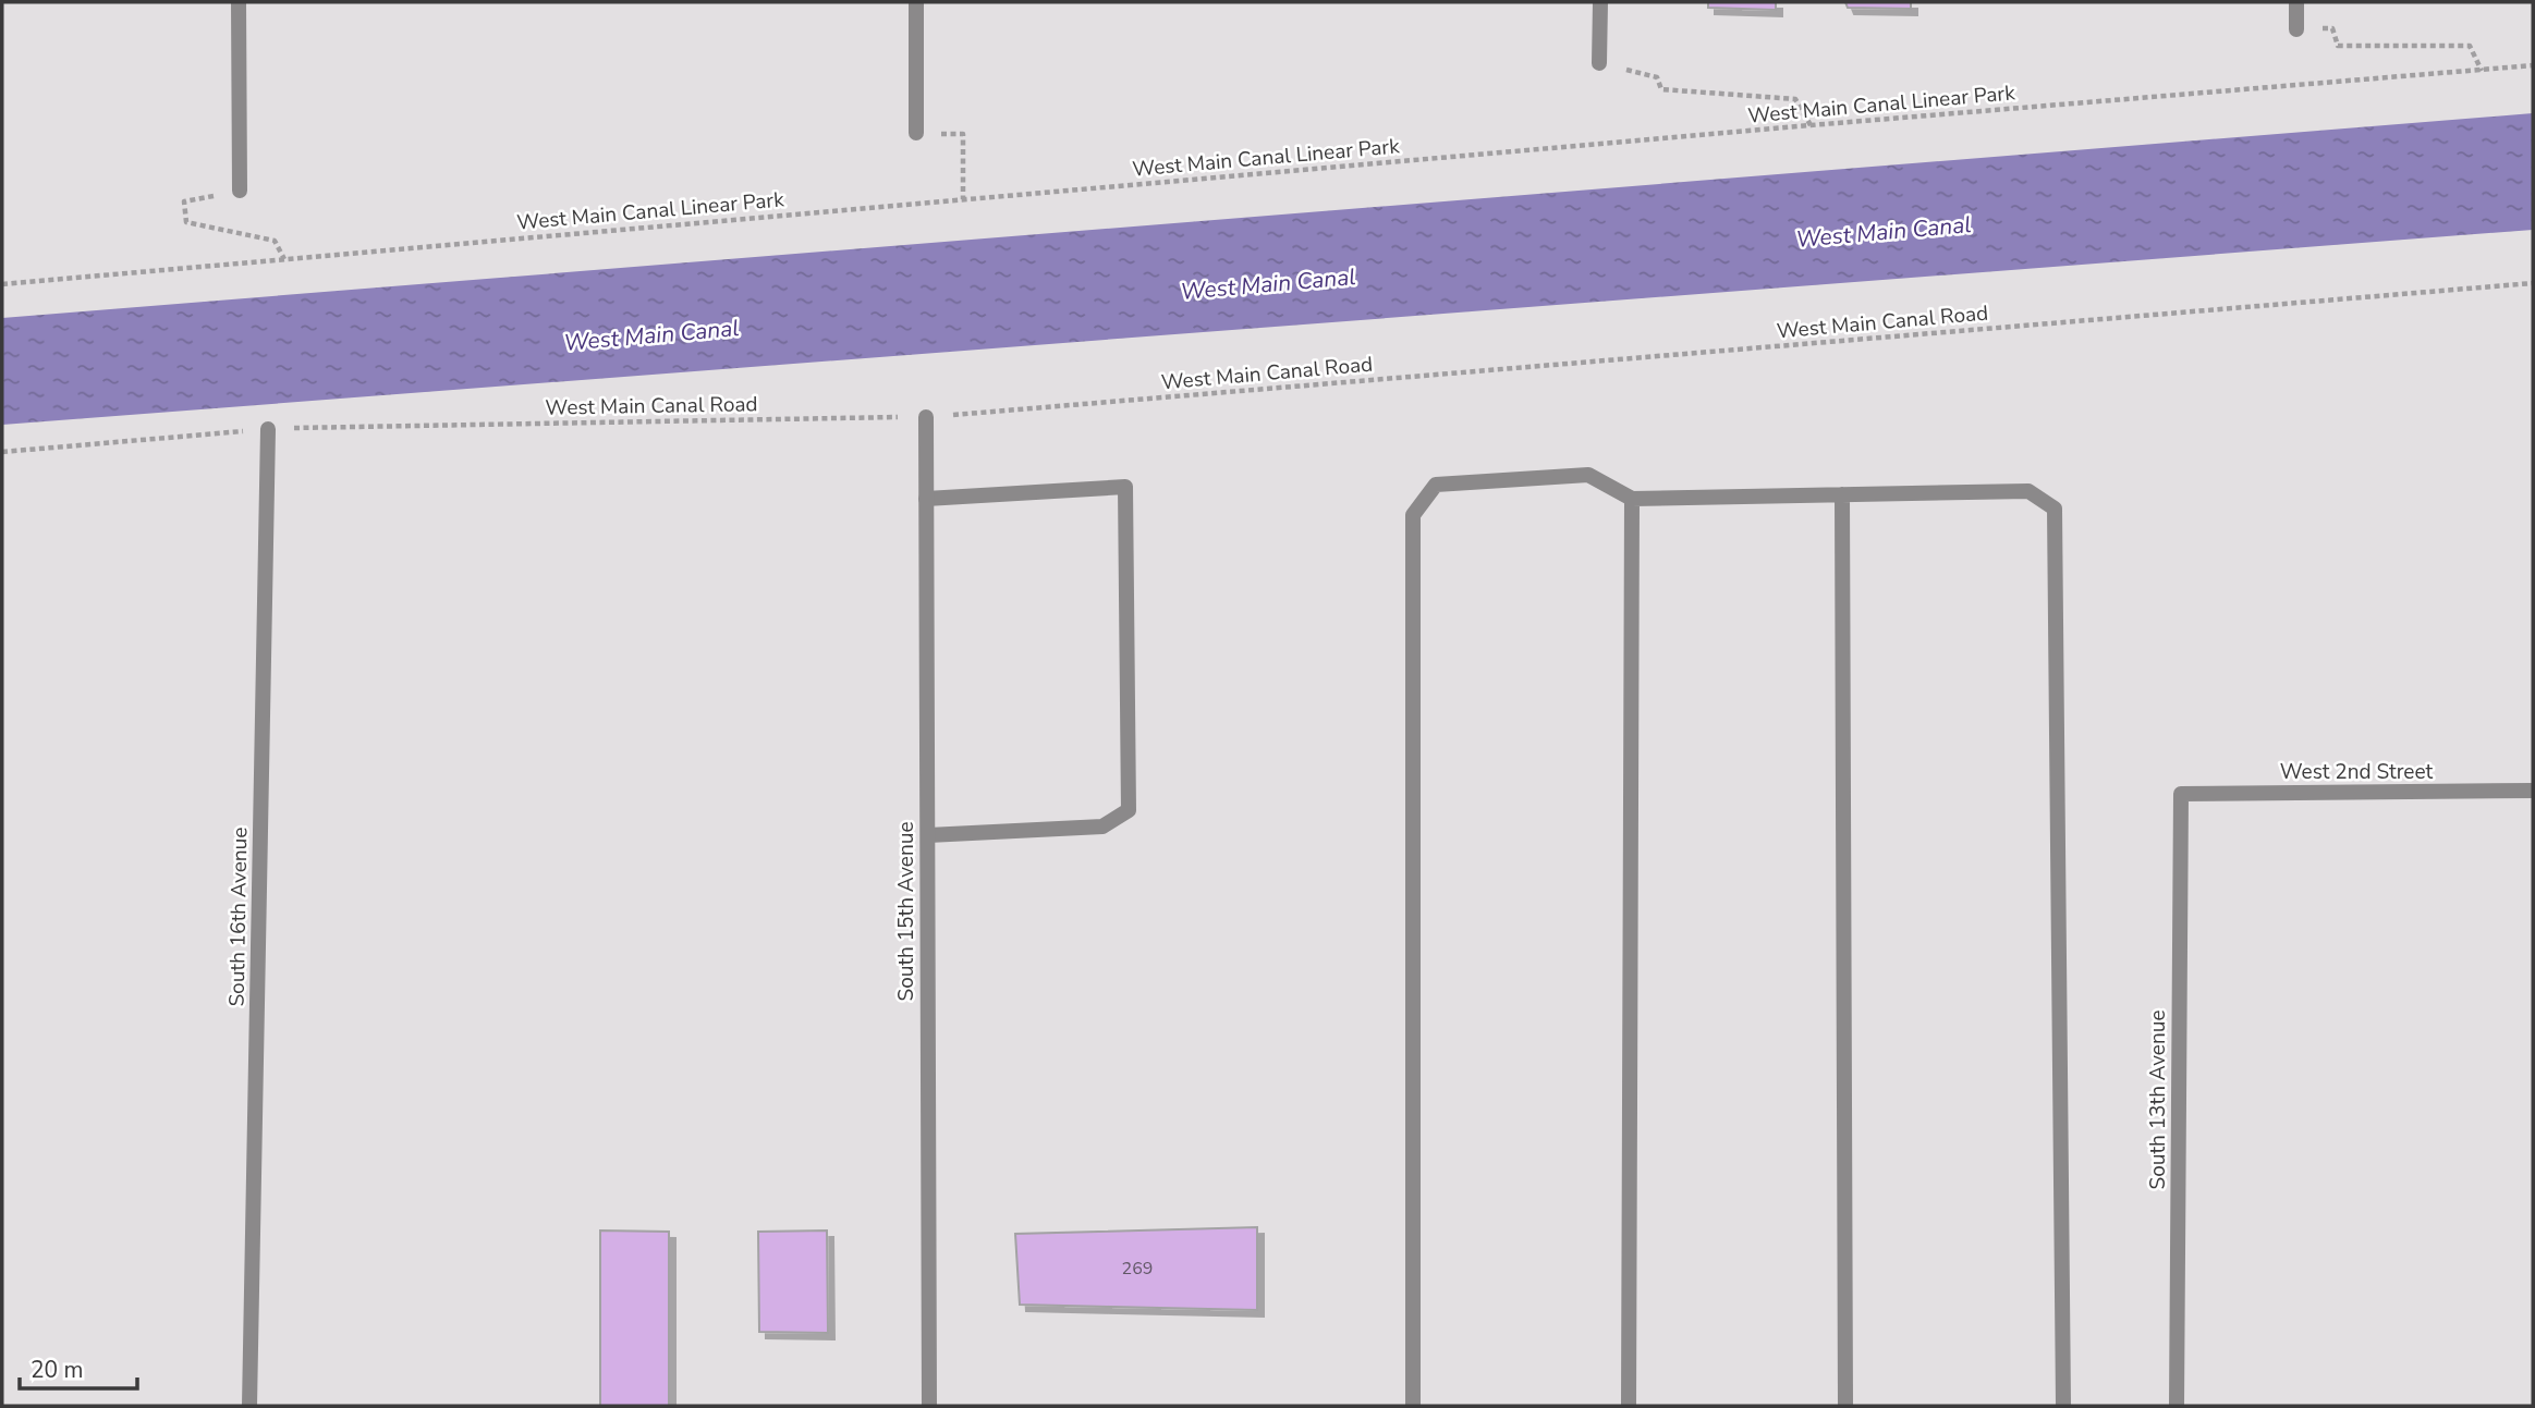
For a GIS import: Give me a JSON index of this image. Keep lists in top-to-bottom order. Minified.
{"streets":{"street":["West 2nd Street","South 15th Avenue","South 16th Avenue","South 13th Avenue"],"path":["West Main Canal Linear Park","West Main Canal Road"]},"crossings":[["West Main Canal Road","South 15th Avenue"],["West Main Canal Road","South 16th Avenue"],["West 2nd Street","South 13th Avenue"]],"water":["West Main Canal"],"house_numbers":["269"],"scale_bar":"20 m"}
